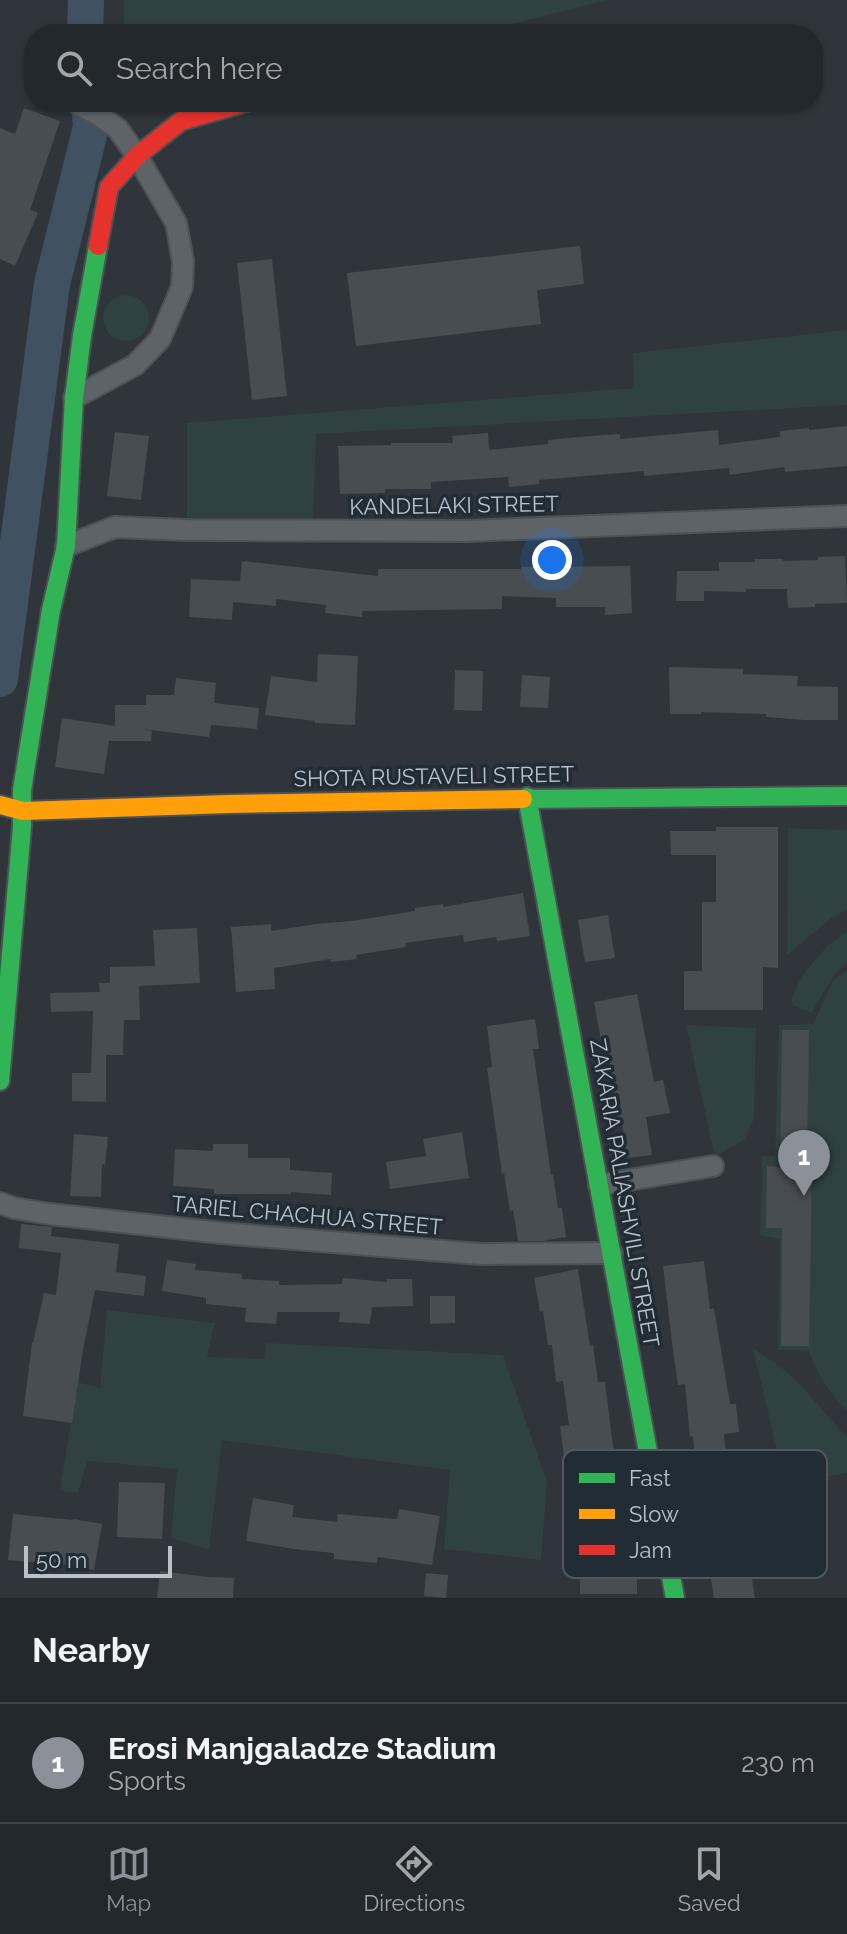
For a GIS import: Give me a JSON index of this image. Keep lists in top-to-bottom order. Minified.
{"streets":{"street":["KANDELAKI STREET","SHOTA RUSTAVELI STREET","ZAKARIA PALIASHVILI STREET","TARIEL CHACHUA STREET"]},"crossings":[["SHOTA RUSTAVELI STREET","ZAKARIA PALIASHVILI STREET"],["ZAKARIA PALIASHVILI STREET","TARIEL CHACHUA STREET"]],"legend":["Fast","Slow","Jam"],"scale_bar":"50 m","page":{"search":"Search here","pins":"1","scale":"50 m","heading":"Nearby","list":[{"mark":"1","name":"Erosi Manjgaladze Stadium","note":"Sports","value":"230 m"}],"nav":["Map","Directions","Saved"]}}
